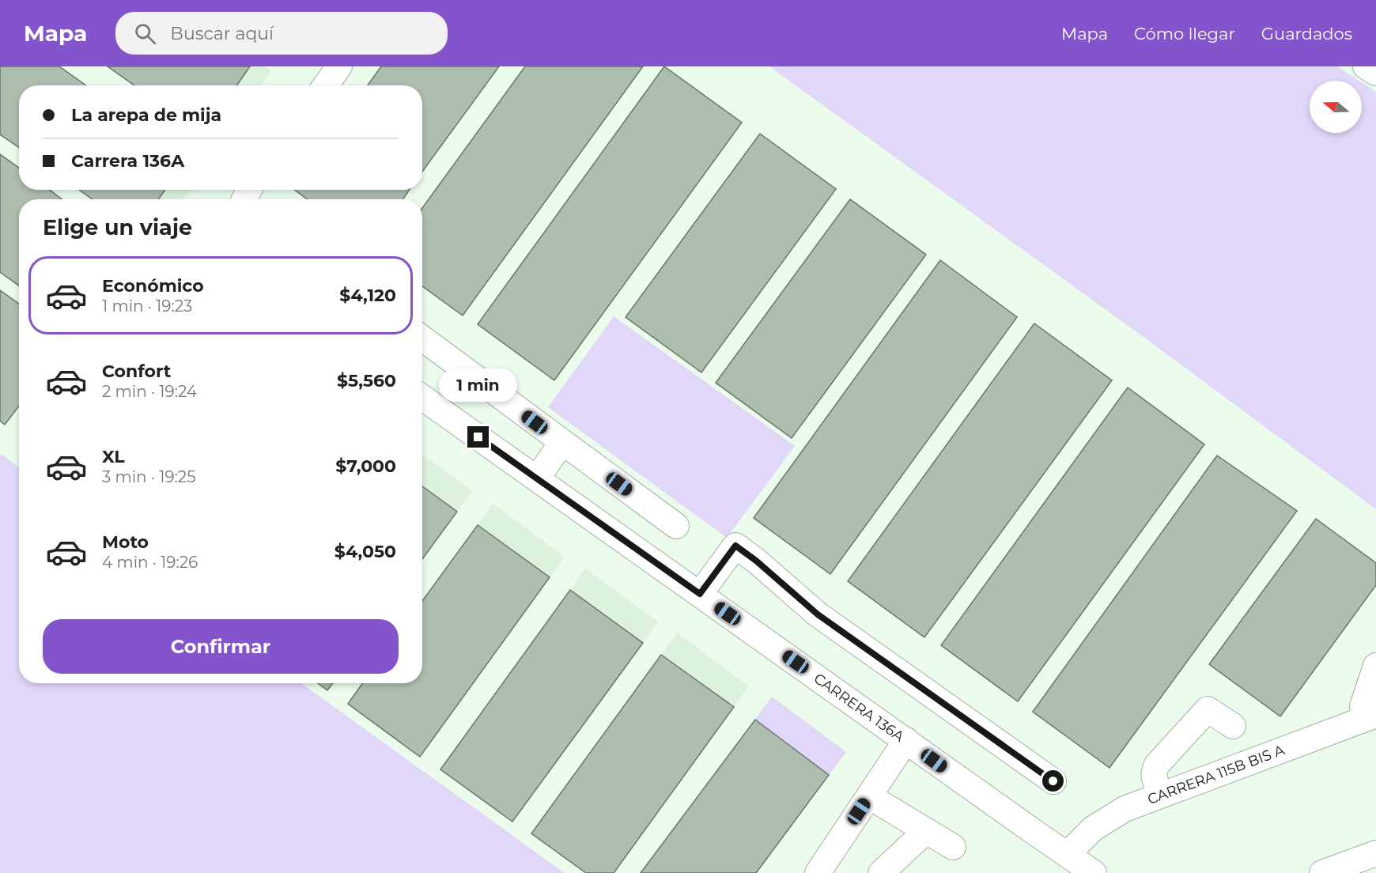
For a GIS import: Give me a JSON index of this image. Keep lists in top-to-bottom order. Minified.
{"streets":{"street":["CARRERA 136A","CARRERA 115B BIS A"]},"crossings":[["CARRERA 136A","CARRERA 115B BIS A"]],"north":"left","page":{"header":"Mapa","search":"Buscar aquí","nav":["Mapa","Cómo llegar","Guardados"],"banner":["La arepa de mija","Carrera 136A"],"heading":"Elige un viaje","list":[{"name":"Económico","note":"1 min · 19:23","value":"$4,120"},{"name":"Confort","note":"2 min · 19:24","value":"$5,560"},{"name":"XL","note":"3 min · 19:25","value":"$7,000"},{"name":"Moto","note":"4 min · 19:26","value":"$4,050"}],"bubble":"1 min","buttons":"Confirmar"}}
